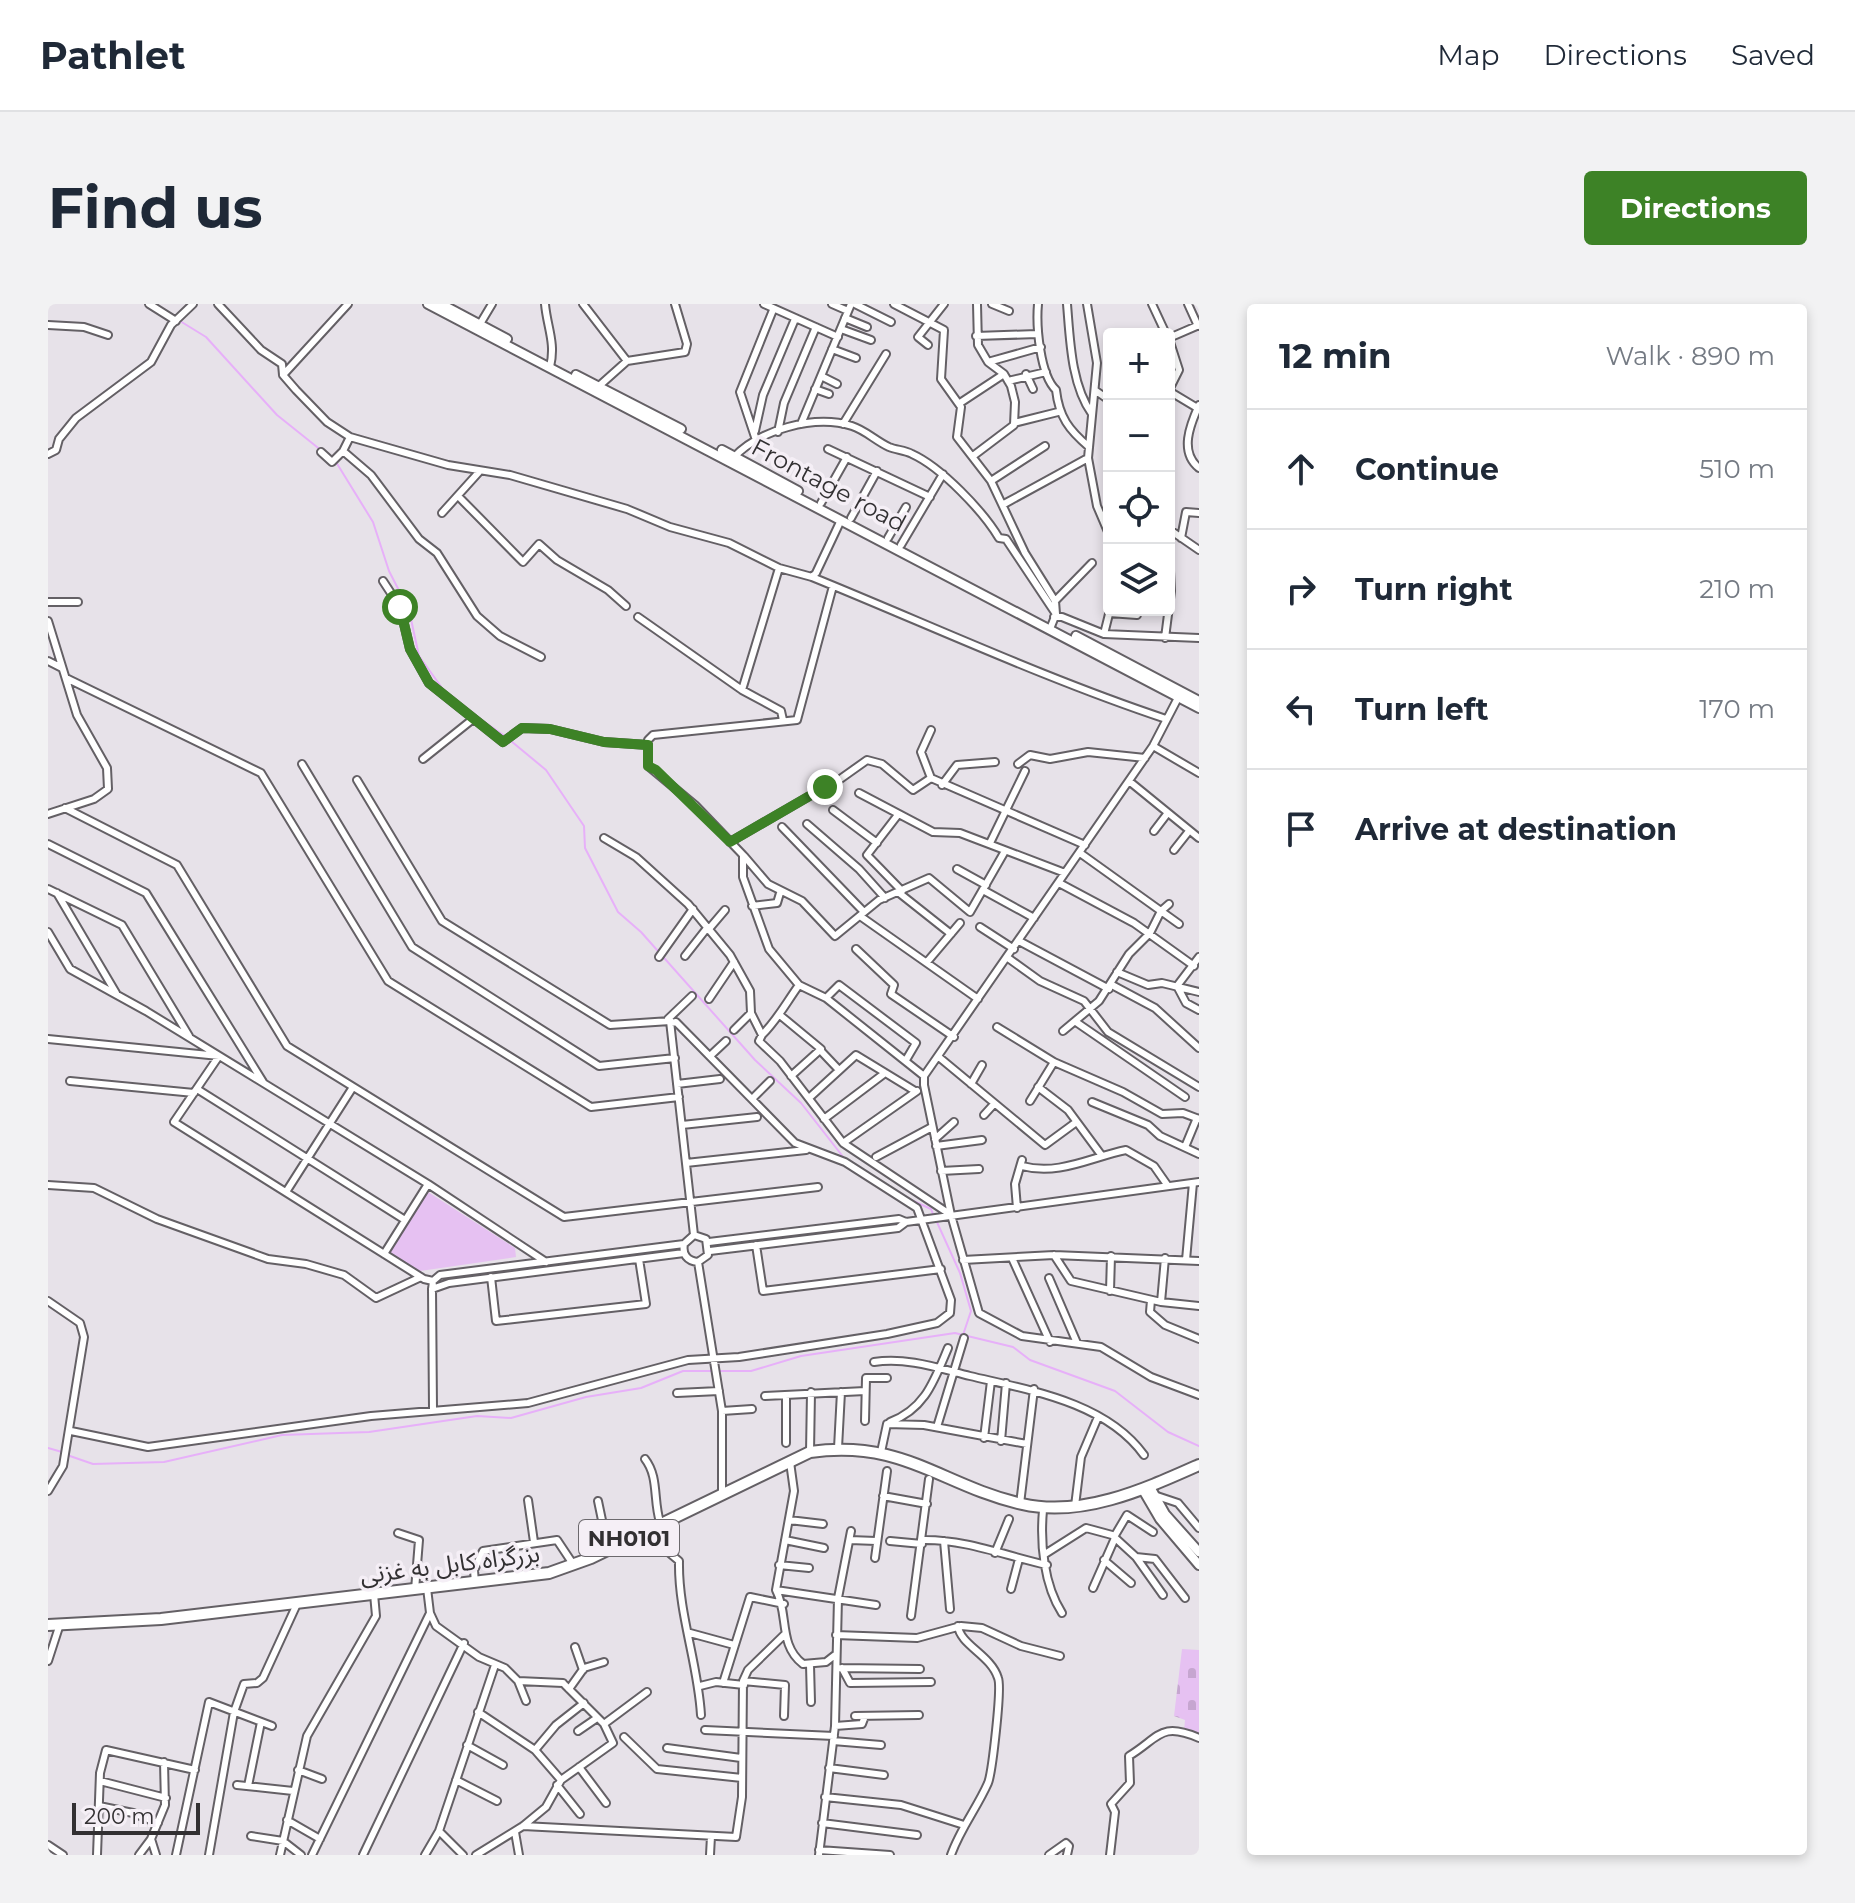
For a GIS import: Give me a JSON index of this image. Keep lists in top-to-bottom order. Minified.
{"streets":{"highway":["NH0101","بزرگراه کابل به غزنی"],"main road":["Frontage road"]},"scale_bar":"200 m","page":{"header":"Pathlet","nav":["Map","Directions","Saved"],"buttons":"Directions","title":"Find us","heading":["12 min","Walk · 890 m"],"map_buttons":["+","−"],"list":[["Continue","510 m"],["Turn right","210 m"],["Turn left","170 m"],"Arrive at destination"],"scale":"200 m"}}
